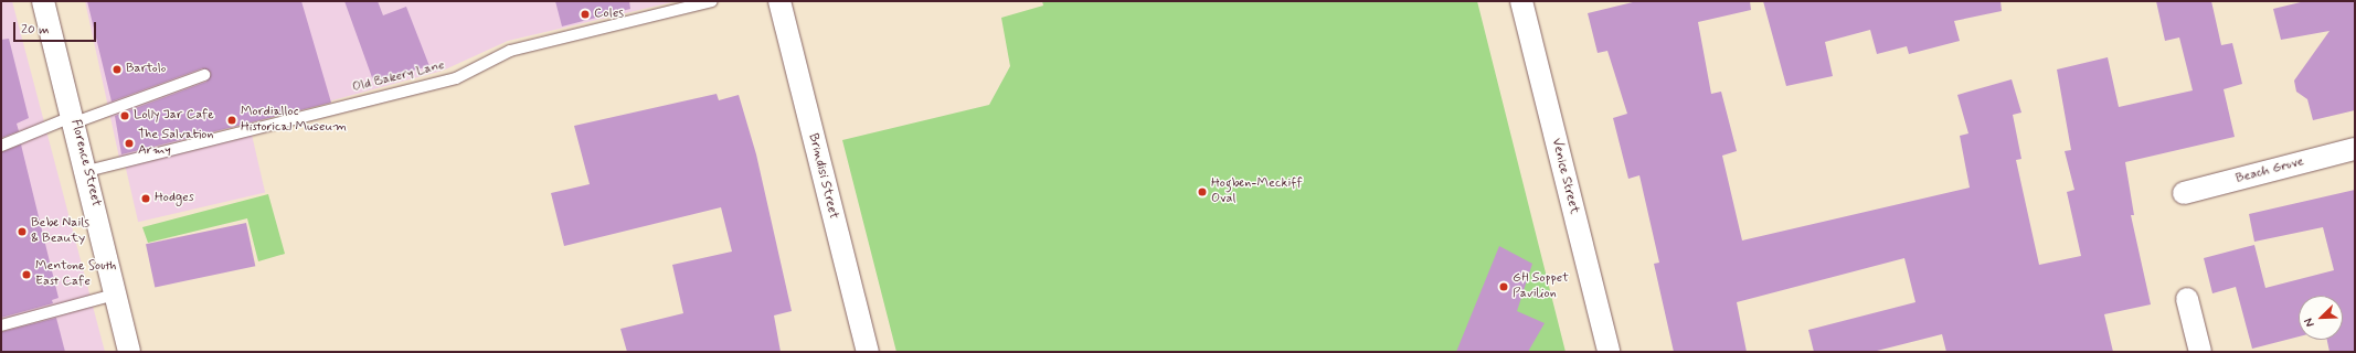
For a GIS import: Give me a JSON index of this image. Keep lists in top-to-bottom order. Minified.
{"streets":{"street":["Florence Street","Beach Grove","Brindisi Street","Venice Street"],"lane":["Old Bakery Lane"]},"crossings":[["Old Bakery Lane","Florence Street"]],"places":["Coles","Bartolo","Lolly Jar Cafe","Mordialloc Historical Museum","The Salvation Army","Hogben-Meckiff Oval","Hodges","Bebe Nails & Beauty","Mentone South East Cafe","GH Soppet Pavilion"],"scale_bar":"20 m","north":"bottom left"}
